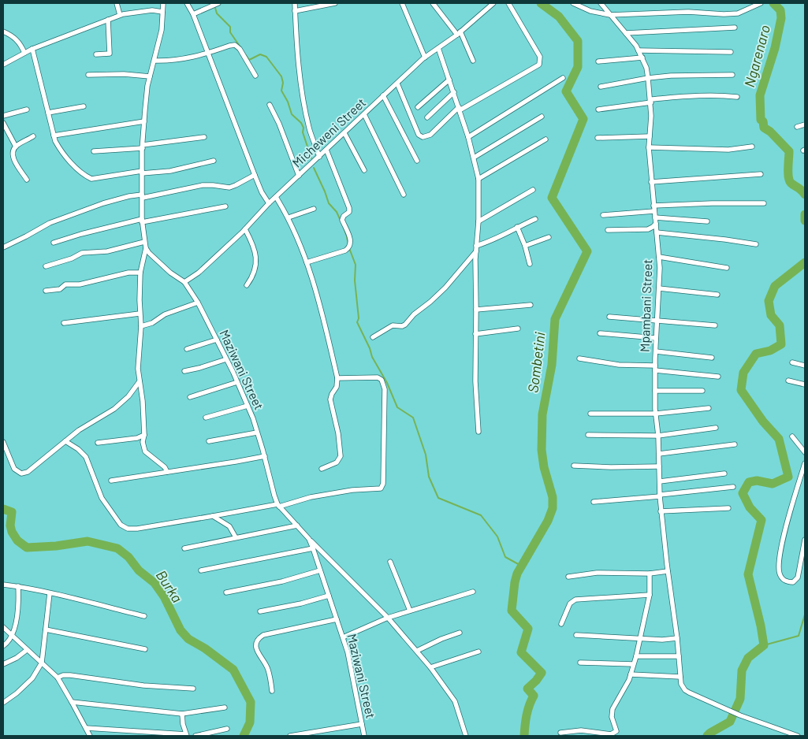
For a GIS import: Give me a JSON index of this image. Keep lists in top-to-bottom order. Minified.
{"streets":{"street":["Micheweni Street","Mpambani Street","Maziwani Street"]},"crossings":[["Micheweni Street","Maziwani Street"]],"water":["Ngarenaro","Sombetini","Burka"]}
